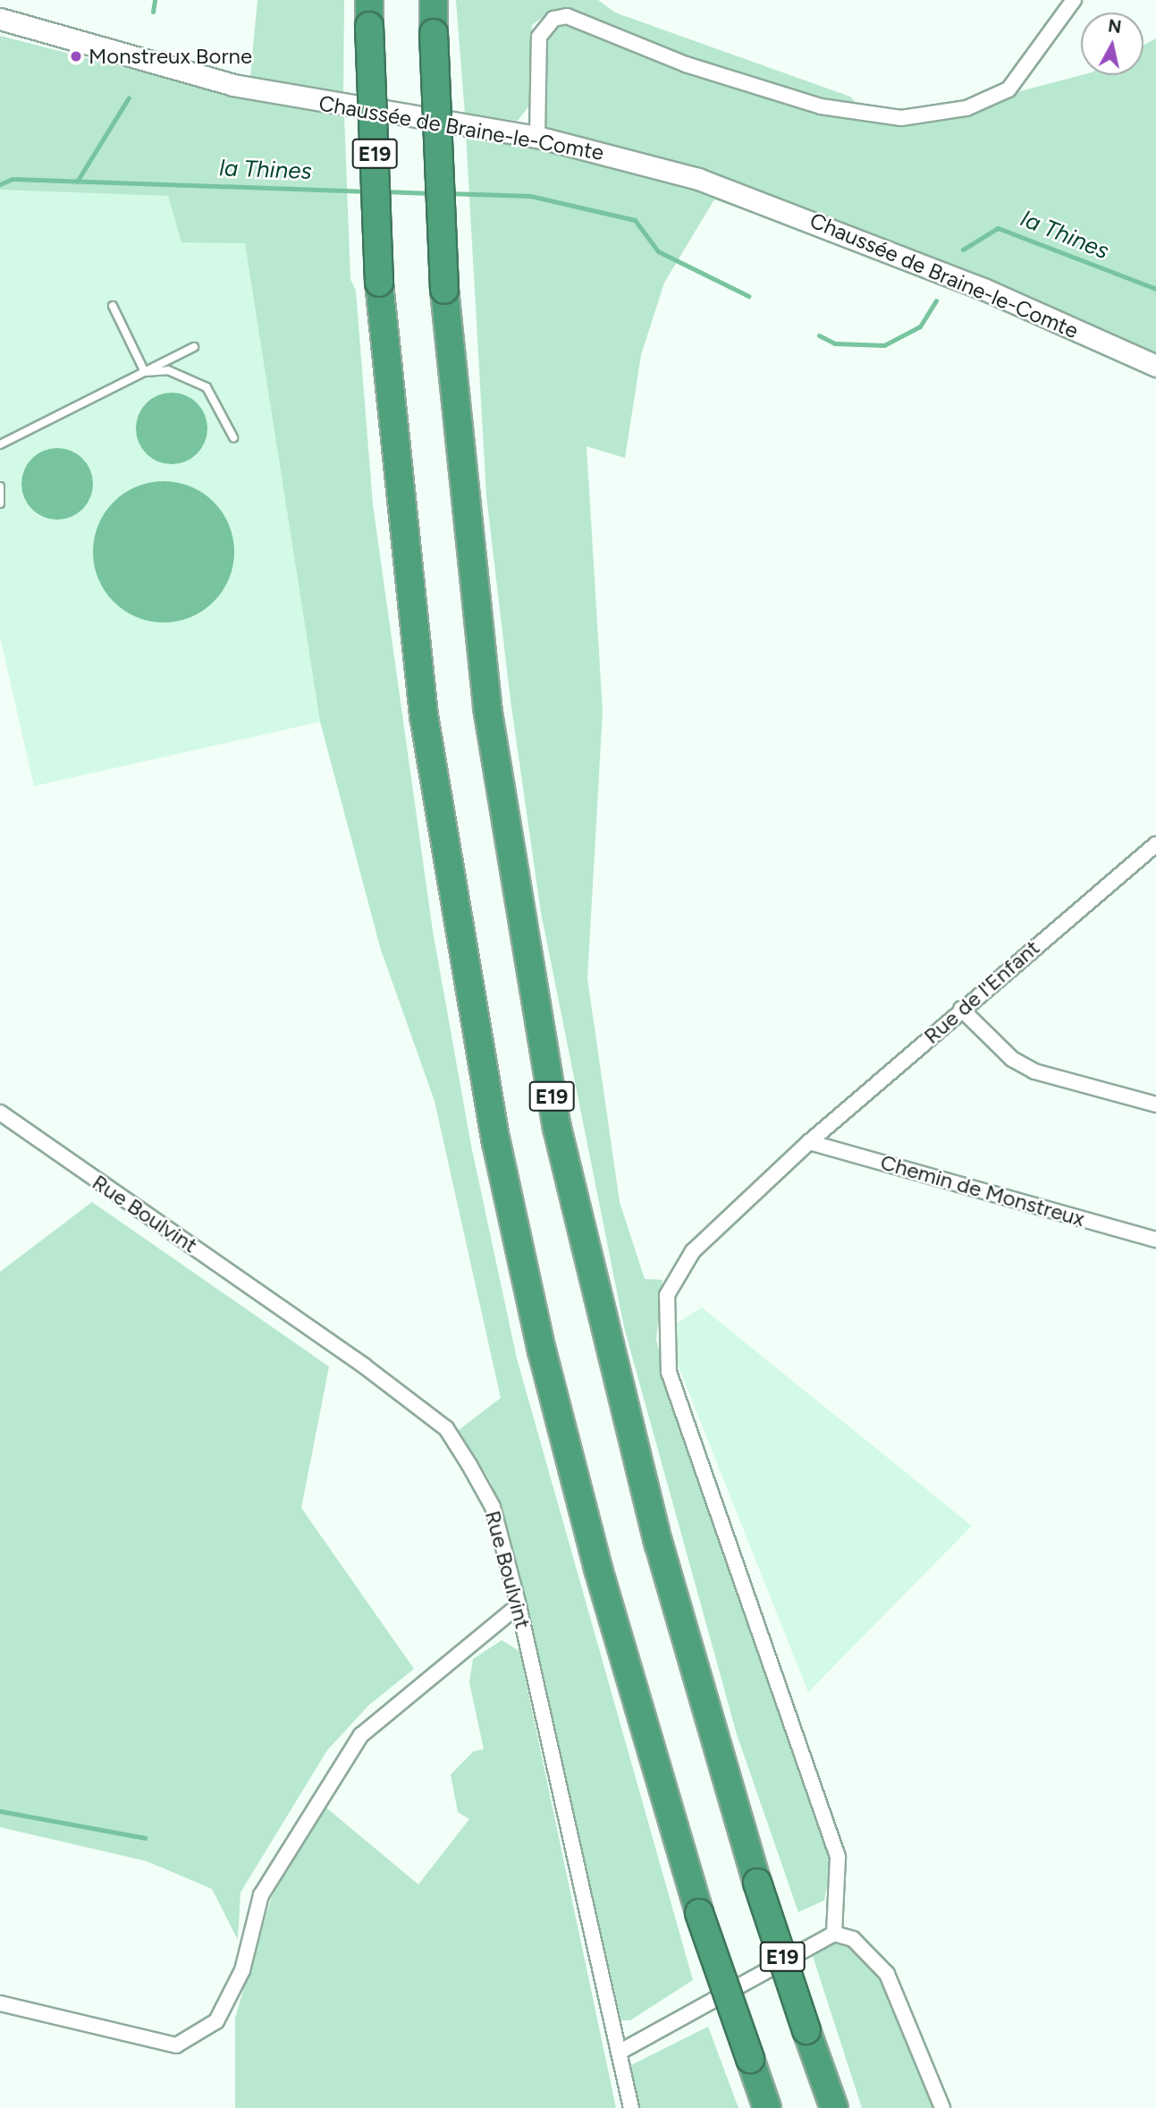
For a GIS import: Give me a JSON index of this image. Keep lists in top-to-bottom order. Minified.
{"streets":{"highway":["E19"],"main road":["Chaussée de Braine-le-Comte"],"street":["Rue de l'Enfant","Chemin de Monstreux","Rue Boulvint"]},"crossings":[["Rue de l'Enfant","Chemin de Monstreux"]],"water":["la Thines"],"places":["Monstreux Borne"],"north":"top"}
